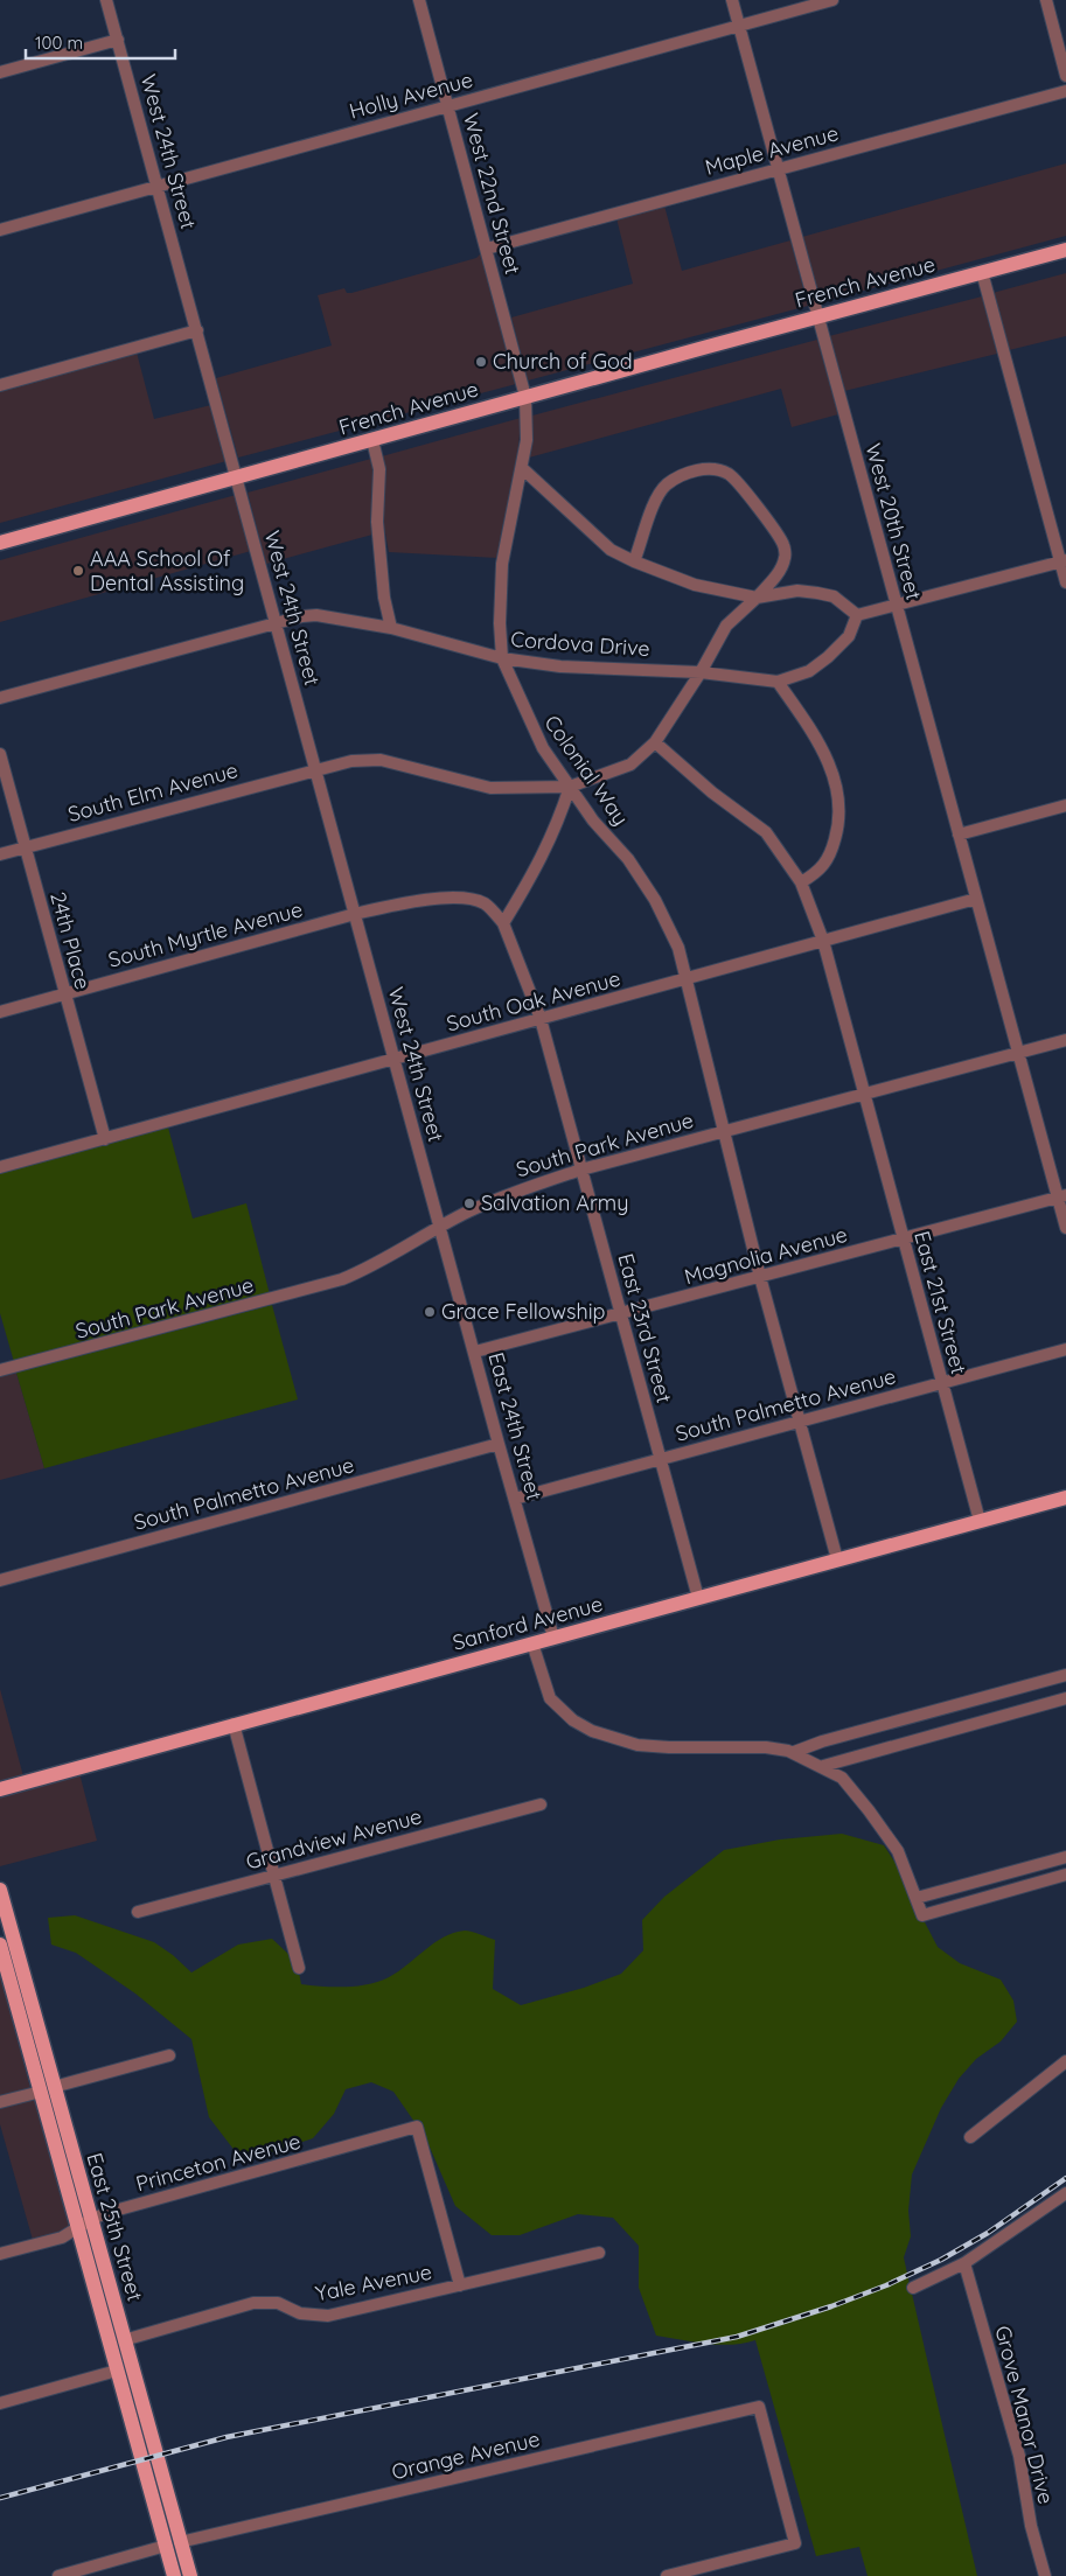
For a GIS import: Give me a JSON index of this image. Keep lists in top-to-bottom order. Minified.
{"streets":{"main road":["French Avenue","Sanford Avenue","East 25th Street"],"street":["Holly Avenue","Maple Avenue","West 24th Street","West 22nd Street","West 20th Street","Cordova Drive","Colonial Way","South Elm Avenue","South Myrtle Avenue","24th Place","South Oak Avenue","South Park Avenue","Magnolia Avenue","East 21st Street","East 23rd Street","South Palmetto Avenue","East 24th Street","Grandview Avenue","Princeton Avenue","Yale Avenue","Grove Manor Drive","Orange Avenue"]},"crossings":[["Holly Avenue","West 24th Street"],["Holly Avenue","West 22nd Street"],["Holly Avenue","West 20th Street"],["Maple Avenue","West 22nd Street"],["Maple Avenue","West 20th Street"],["West 24th Street","French Avenue"],["West 24th Street","Cordova Drive"],["West 24th Street","South Elm Avenue"],["West 24th Street","South Myrtle Avenue"],["West 24th Street","South Oak Avenue"],["West 24th Street","South Park Avenue"],["West 24th Street","East 24th Street"],["West 22nd Street","French Avenue"],["West 22nd Street","Colonial Way"],["French Avenue","West 20th Street"],["French Avenue","Colonial Way"],["West 20th Street","South Oak Avenue"],["West 20th Street","South Park Avenue"],["West 20th Street","Magnolia Avenue"],["Cordova Drive","Colonial Way"],["Cordova Drive","South Elm Avenue"],["Colonial Way","South Elm Avenue"],["Colonial Way","South Oak Avenue"],["South Elm Avenue","24th Place"],["South Elm Avenue","East 21st Street"],["South Myrtle Avenue","24th Place"],["South Myrtle Avenue","East 23rd Street"],["24th Place","South Oak Avenue"],["South Oak Avenue","East 21st Street"],["South Oak Avenue","East 23rd Street"],["South Park Avenue","East 21st Street"],["South Park Avenue","East 23rd Street"],["South Park Avenue","East 24th Street"],["Magnolia Avenue","East 21st Street"],["Magnolia Avenue","East 23rd Street"],["Magnolia Avenue","East 24th Street"],["East 21st Street","South Palmetto Avenue"],["East 21st Street","Sanford Avenue"],["East 23rd Street","South Palmetto Avenue"],["East 23rd Street","Sanford Avenue"],["South Palmetto Avenue","East 24th Street"],["East 24th Street","Sanford Avenue"],["Princeton Avenue","East 25th Street"],["Princeton Avenue","Yale Avenue"],["East 25th Street","Yale Avenue"],["East 25th Street","Orange Avenue"]],"places":["Church of God","AAA School Of Dental Assisting","Salvation Army","Grace Fellowship"],"scale_bar":"100 m"}
